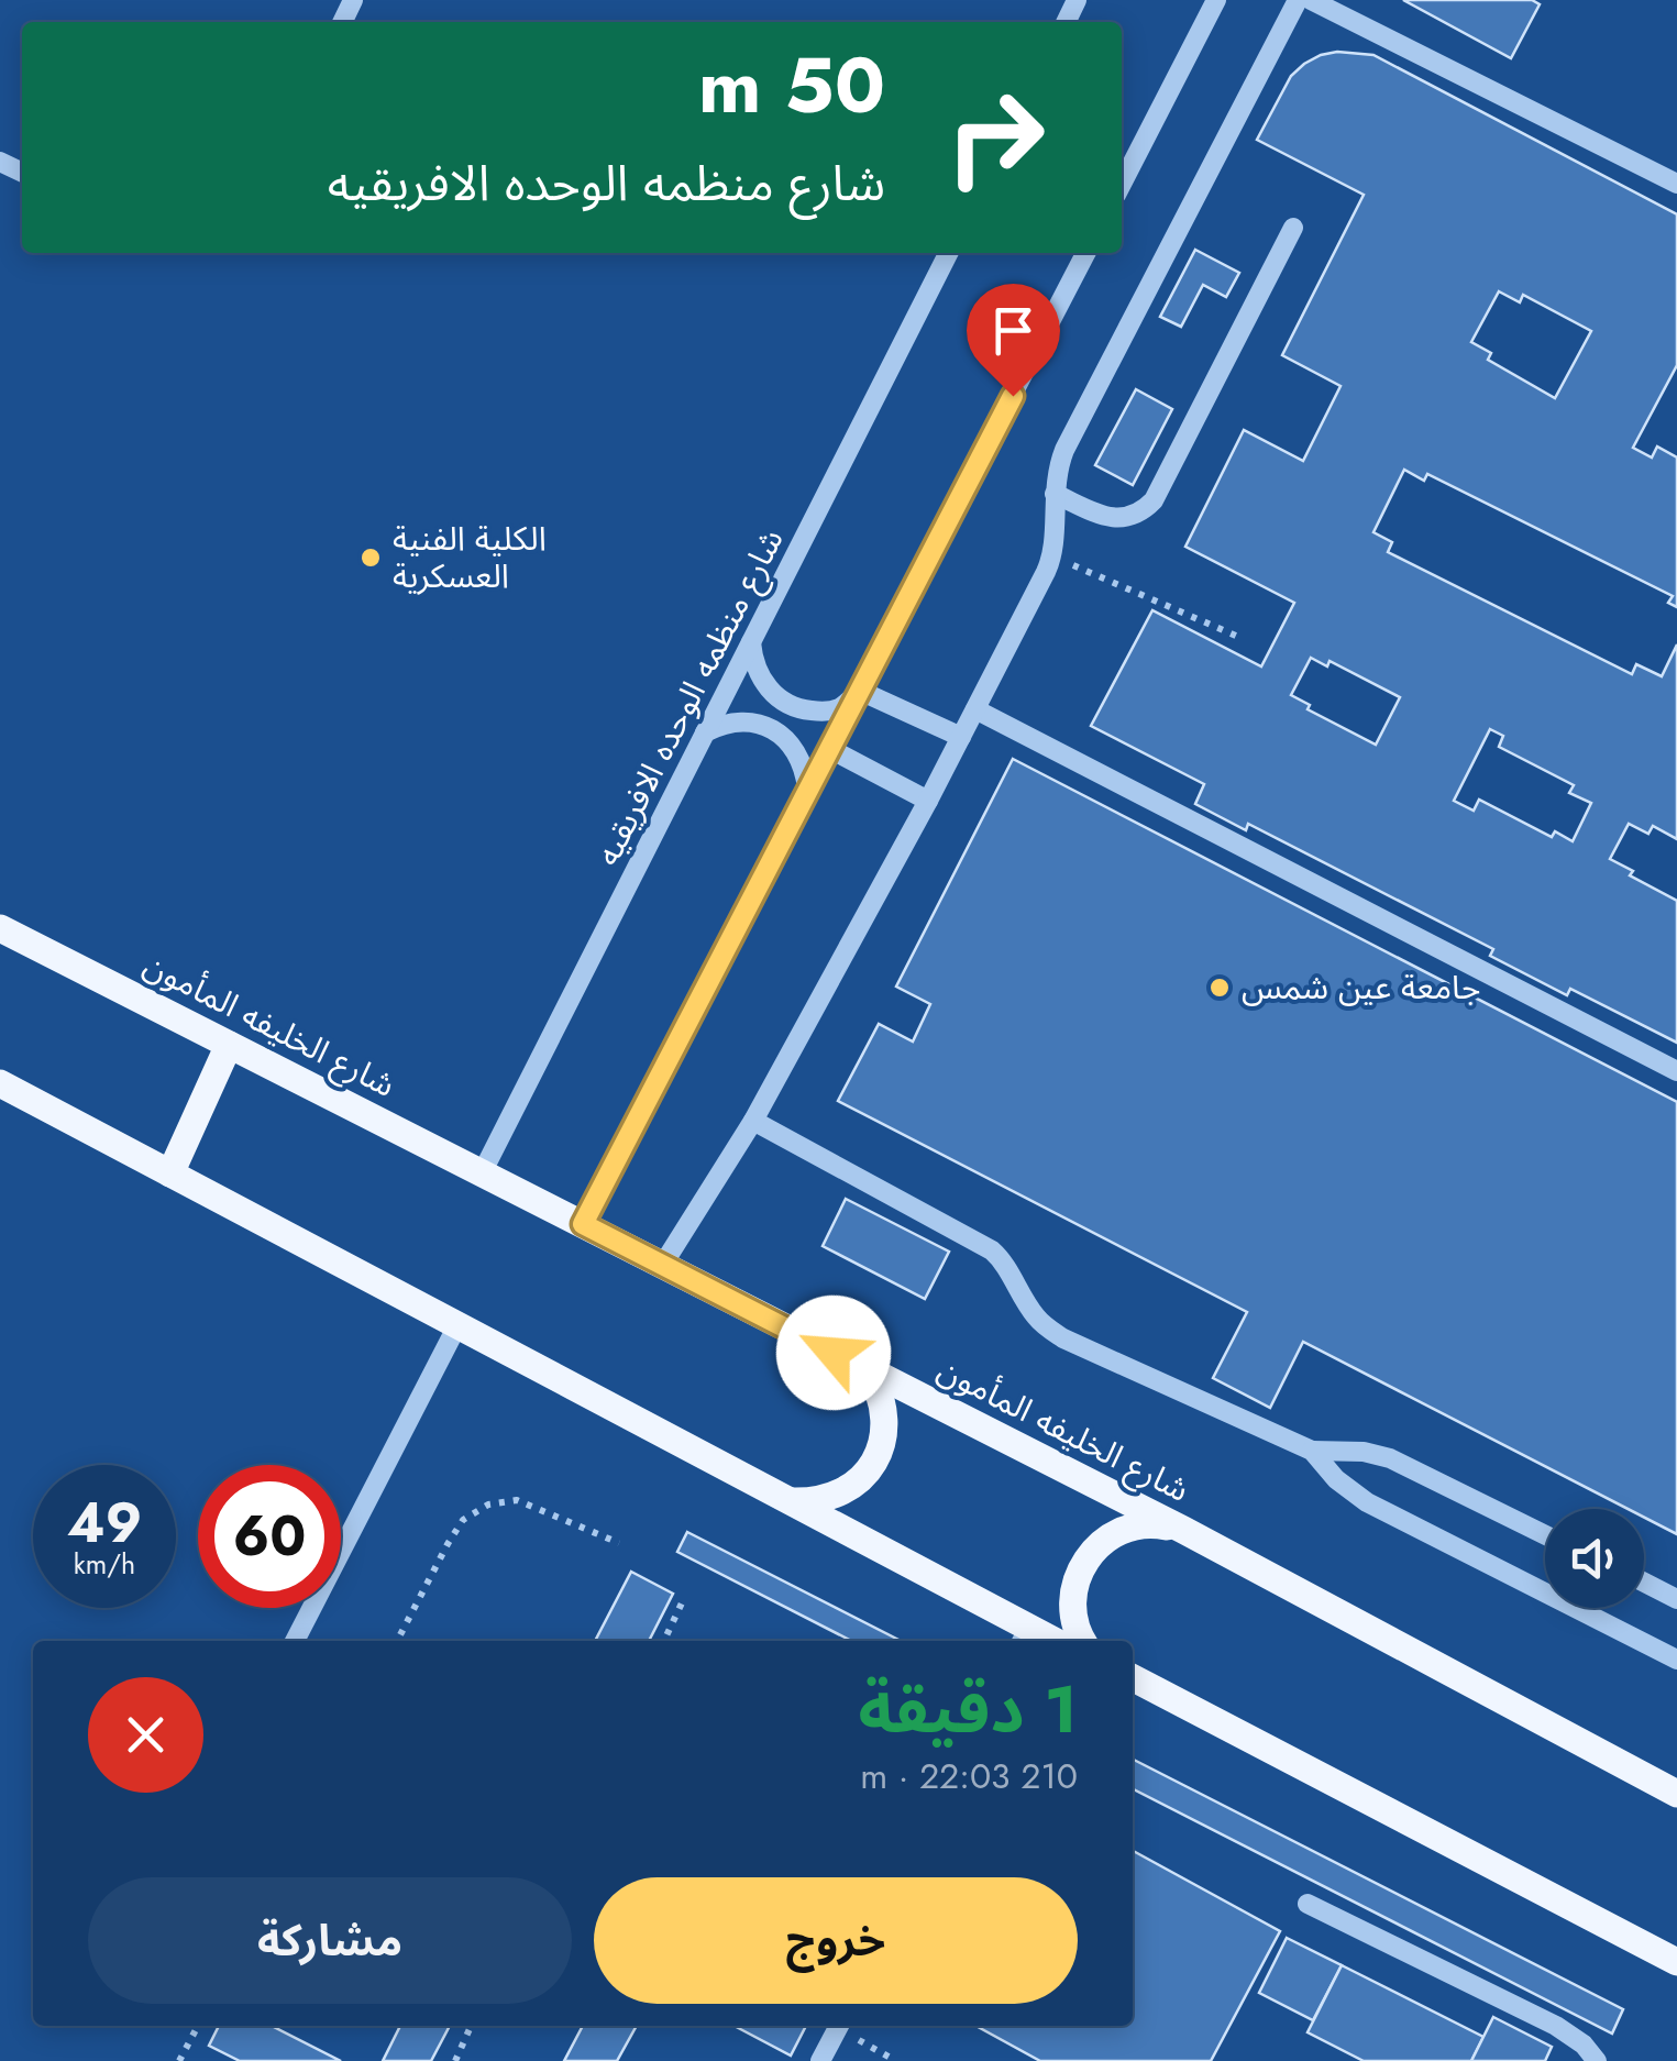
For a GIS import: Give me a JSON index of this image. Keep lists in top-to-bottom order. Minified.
{"streets":{"main road":["شارع الخليفه المأمون"],"street":["شارع منظمه الوحده الافريقيه"]},"crossings":[["شارع منظمه الوحده الافريقيه","شارع الخليفه المأمون"]],"places":["الكلية الفنية العسكرية","جامعة عين شمس"],"page":{"turn":["50 m","شارع منظمه الوحده الافريقيه"],"speed":"49 km/h","limit":"60","heading":["1 دقيقة","210 m · 22:03"],"buttons":["خروج","مشاركة"]}}
